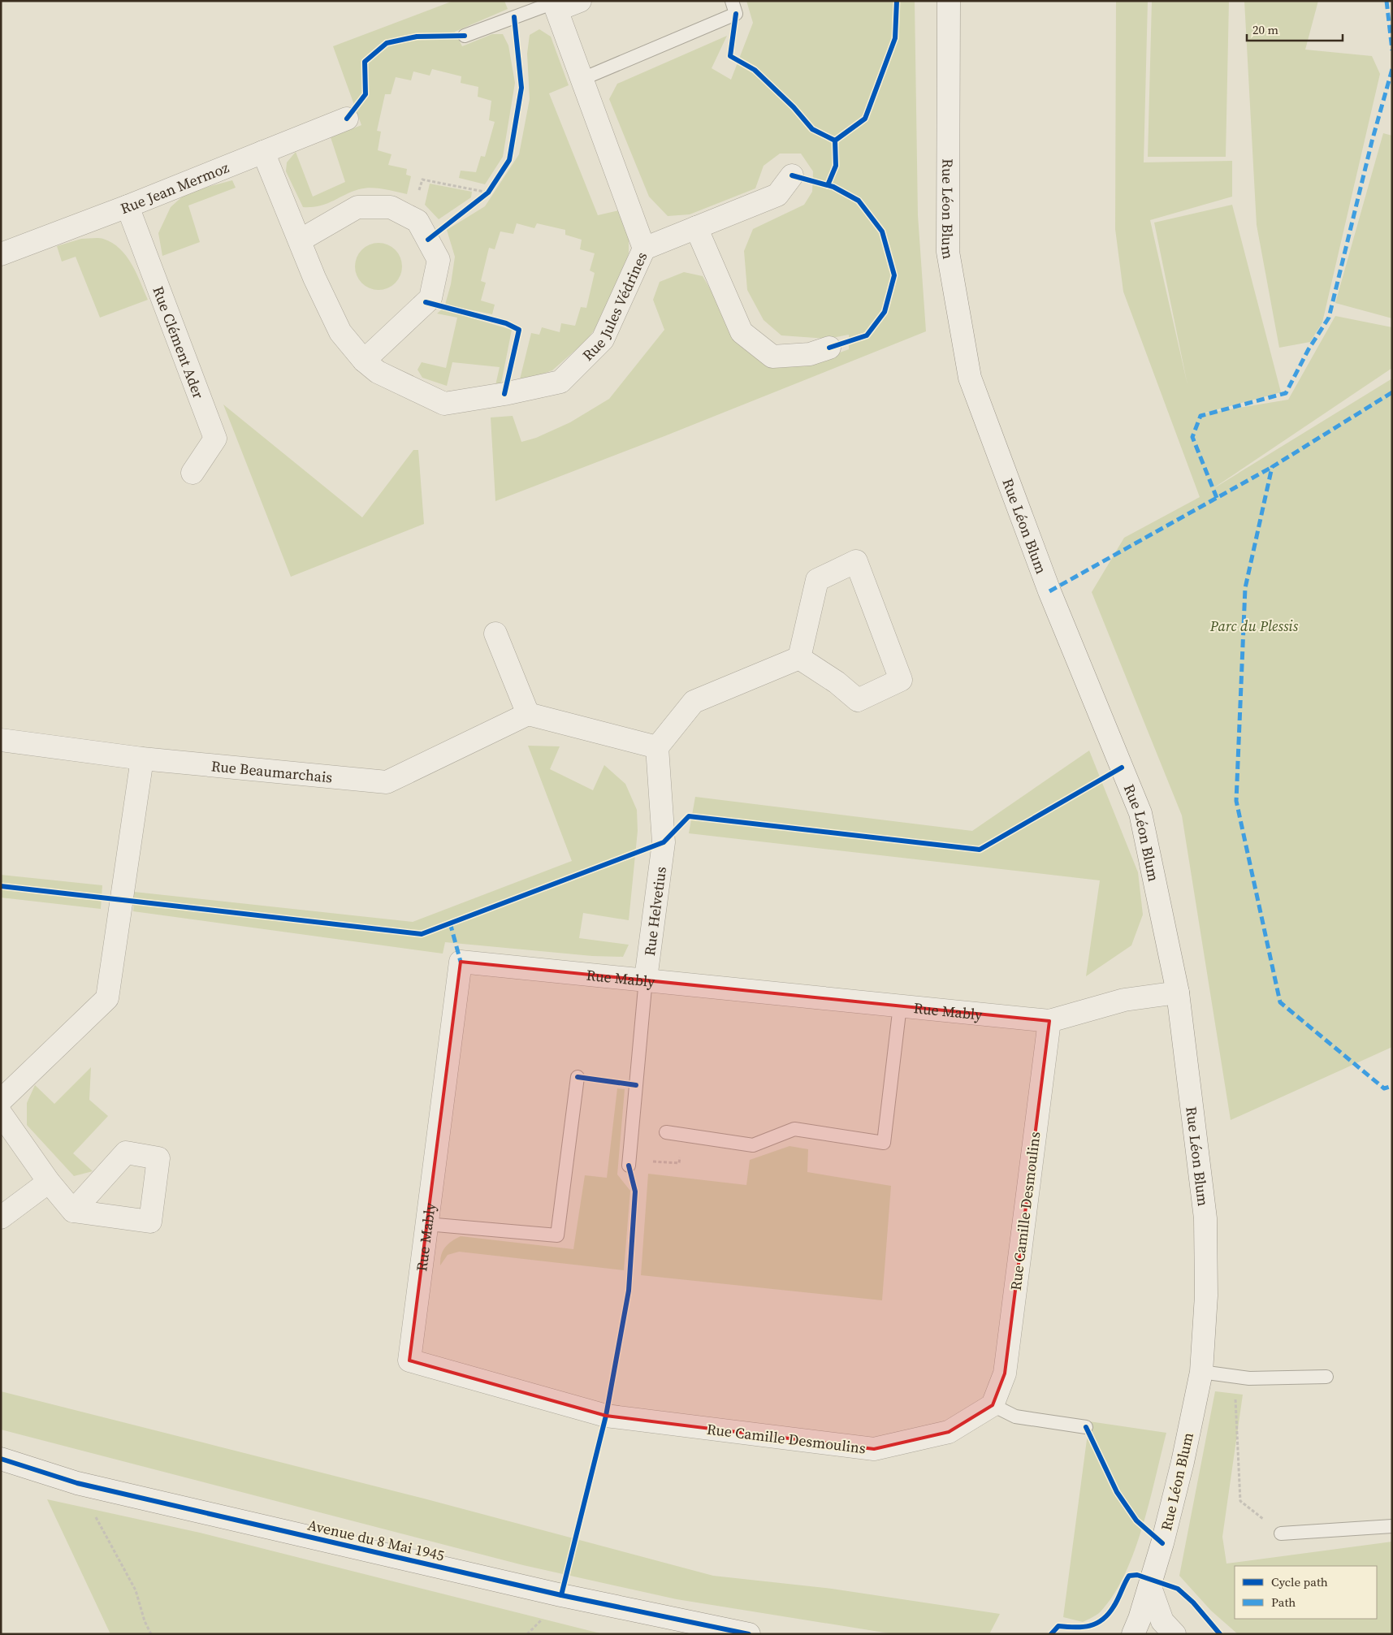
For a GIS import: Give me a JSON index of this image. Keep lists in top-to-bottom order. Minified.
{"streets":{"street":["Rue Jean Mermoz","Rue Léon Blum","Rue Jules Védrines","Rue Clément Ader","Rue Beaumarchais","Rue Helvetius","Rue Mably","Rue Camille Desmoulins","Avenue du 8 Mai 1945"]},"crossings":[["Rue Jean Mermoz","Rue Jules Védrines"],["Rue Jean Mermoz","Rue Clément Ader"],["Rue Léon Blum","Rue Mably"],["Rue Helvetius","Rue Mably"],["Rue Mably","Rue Camille Desmoulins"]],"parks":["Parc du Plessis"],"legend":["Cycle path","Path"],"scale_bar":"20 m"}
